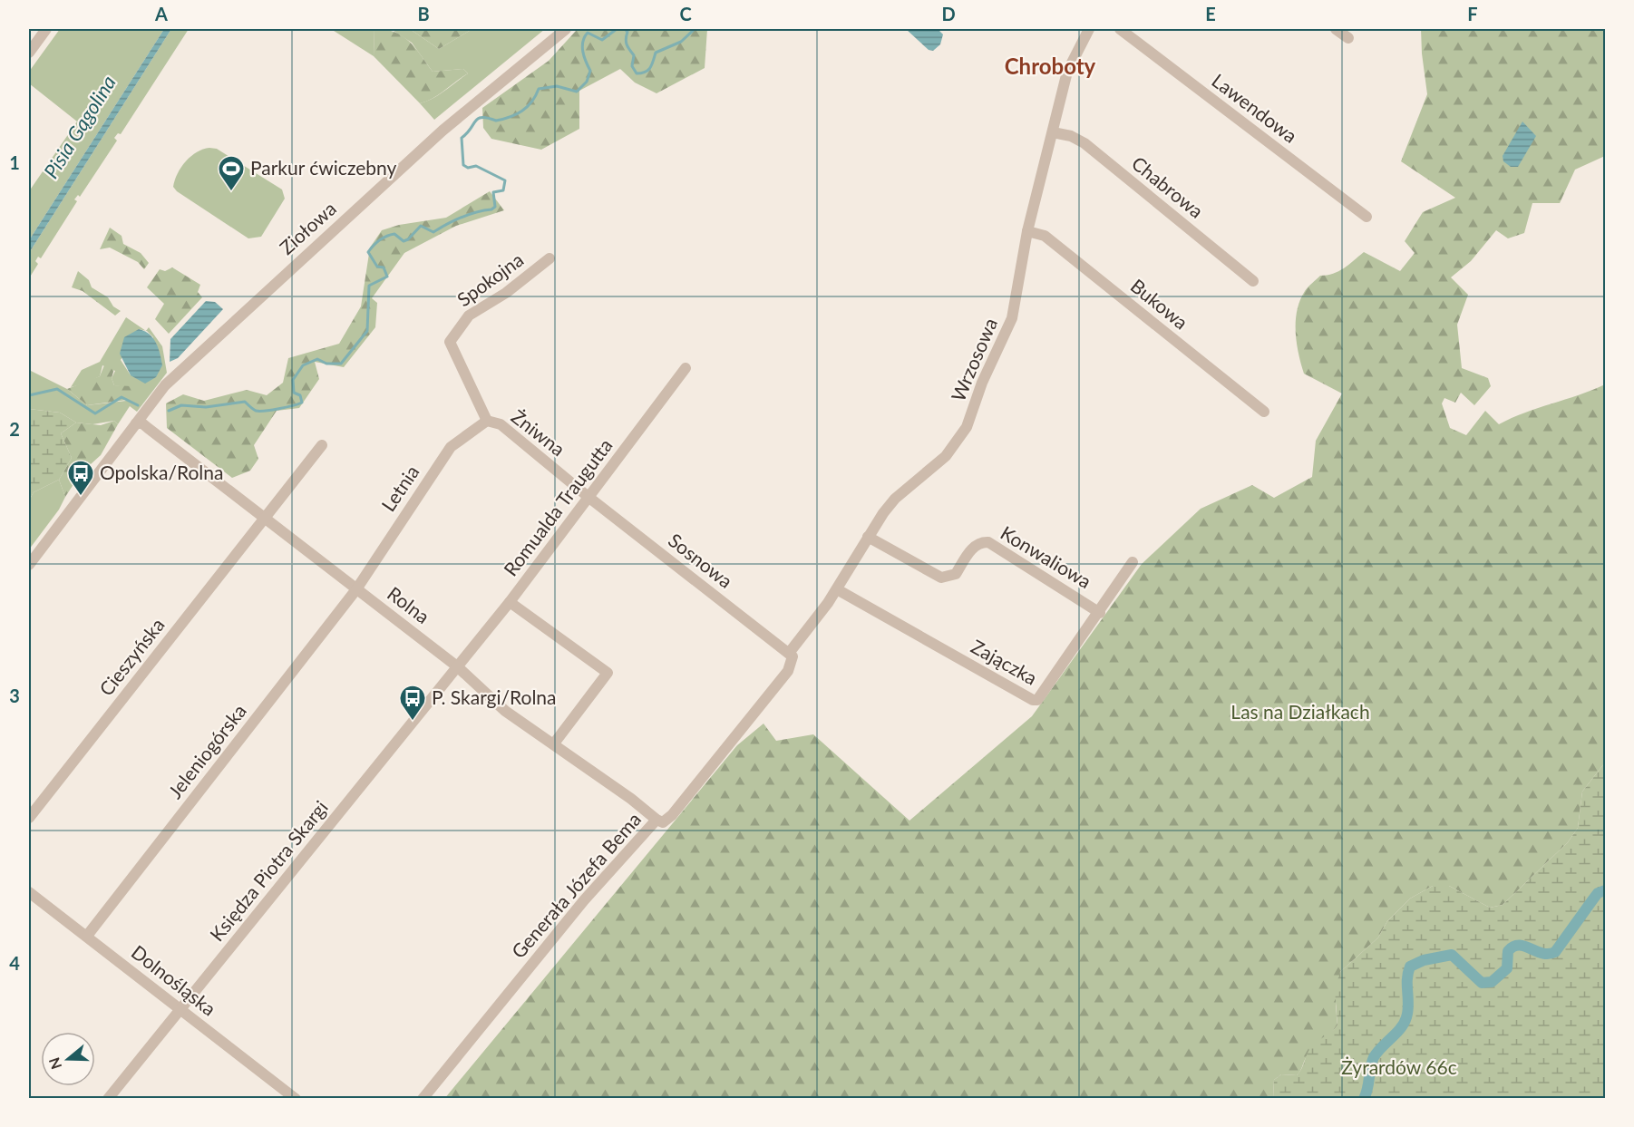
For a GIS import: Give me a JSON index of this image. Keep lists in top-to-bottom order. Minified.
{"streets":{"street":["Lawendowa","Chabrowa","Ziołowa","Spokojna","Bukowa","Wrzosowa","Żniwna","Letnia","Romualda Traugutta","Konwaliowa","Sosnowa","Rolna","Cieszyńska","Zajączka","Jeleniogórska","Księdza Piotra Skargi","Generała Józefa Bema","Dolnośląska"]},"crossings":[["Chabrowa","Wrzosowa"],["Ziołowa","Rolna"],["Spokojna","Żniwna"],["Spokojna","Letnia"],["Bukowa","Wrzosowa"],["Wrzosowa","Konwaliowa"],["Wrzosowa","Sosnowa"],["Wrzosowa","Zajączka"],["Wrzosowa","Generała Józefa Bema"],["Żniwna","Letnia"],["Żniwna","Romualda Traugutta"],["Żniwna","Sosnowa"],["Letnia","Rolna"],["Letnia","Jeleniogórska"],["Romualda Traugutta","Sosnowa"],["Romualda Traugutta","Rolna"],["Romualda Traugutta","Księdza Piotra Skargi"],["Konwaliowa","Zajączka"],["Sosnowa","Generała Józefa Bema"],["Rolna","Cieszyńska"],["Rolna","Jeleniogórska"],["Rolna","Księdza Piotra Skargi"],["Rolna","Generała Józefa Bema"],["Jeleniogórska","Dolnośląska"],["Księdza Piotra Skargi","Dolnośląska"]],"districts":["Chroboty"],"water":["Pisia Gągolina"],"parks":["Las na Działkach","Żyrardów 66c"],"places":{"sports":["Parkur ćwiczebny"],"bus stop":["Opolska/Rolna","P. Skargi/Rolna"]},"north":"left","grid":{"columns":["A","B","C","D","E","F"],"rows":["1","2","3","4"]}}
